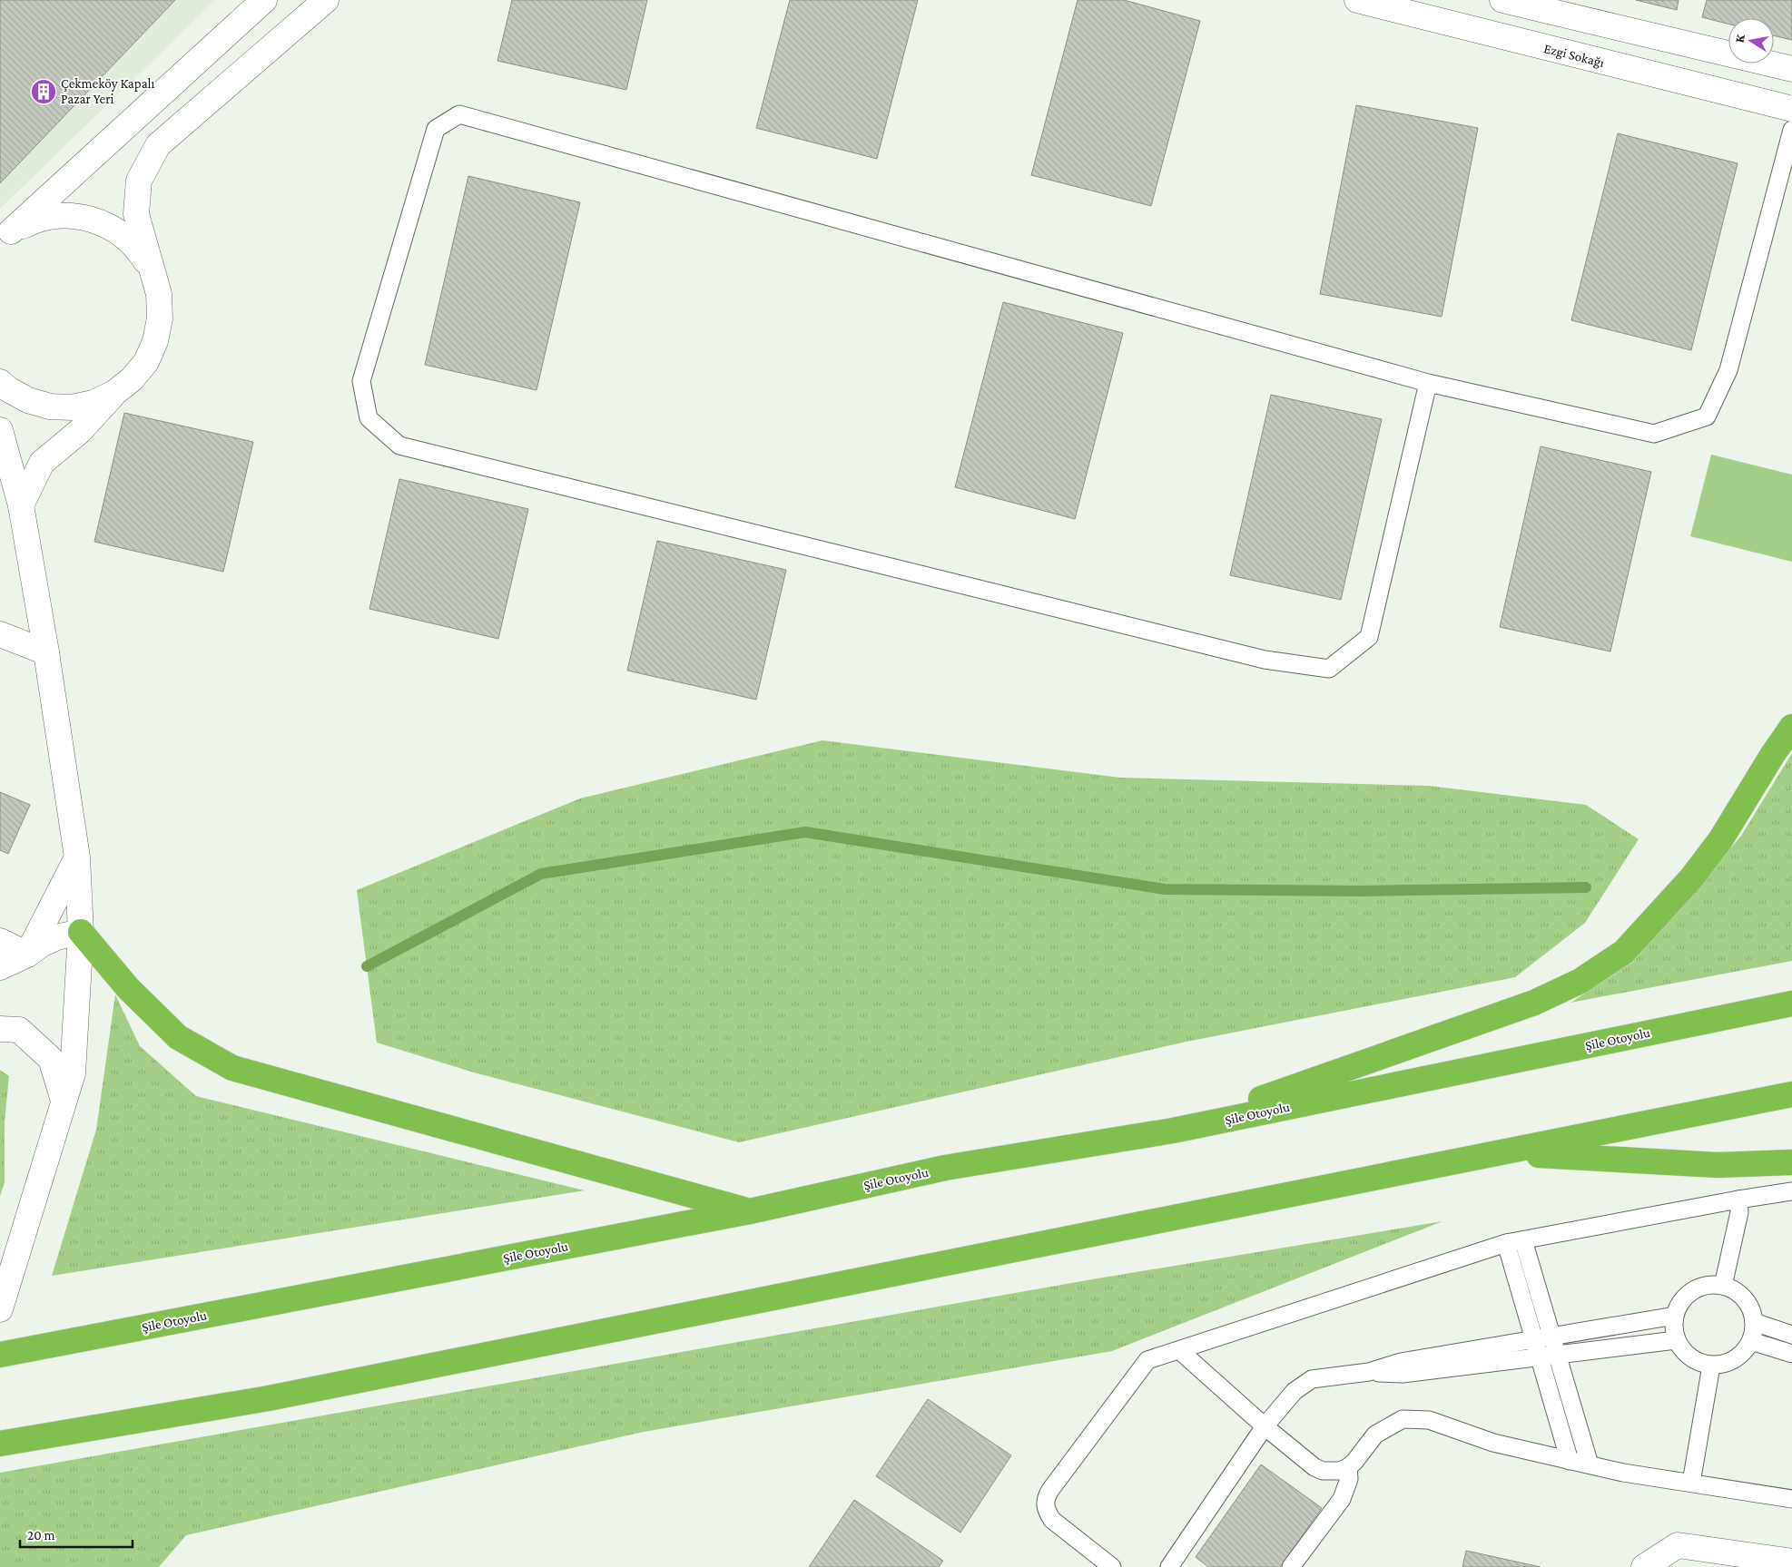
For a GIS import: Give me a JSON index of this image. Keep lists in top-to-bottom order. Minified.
{"streets":{"highway":["Şile Otoyolu"],"street":["Ezgi Sokağı"]},"places":{"building":["Çekmeköy Kapalı Pazar Yeri"]},"scale_bar":"20 m","north":"left"}
